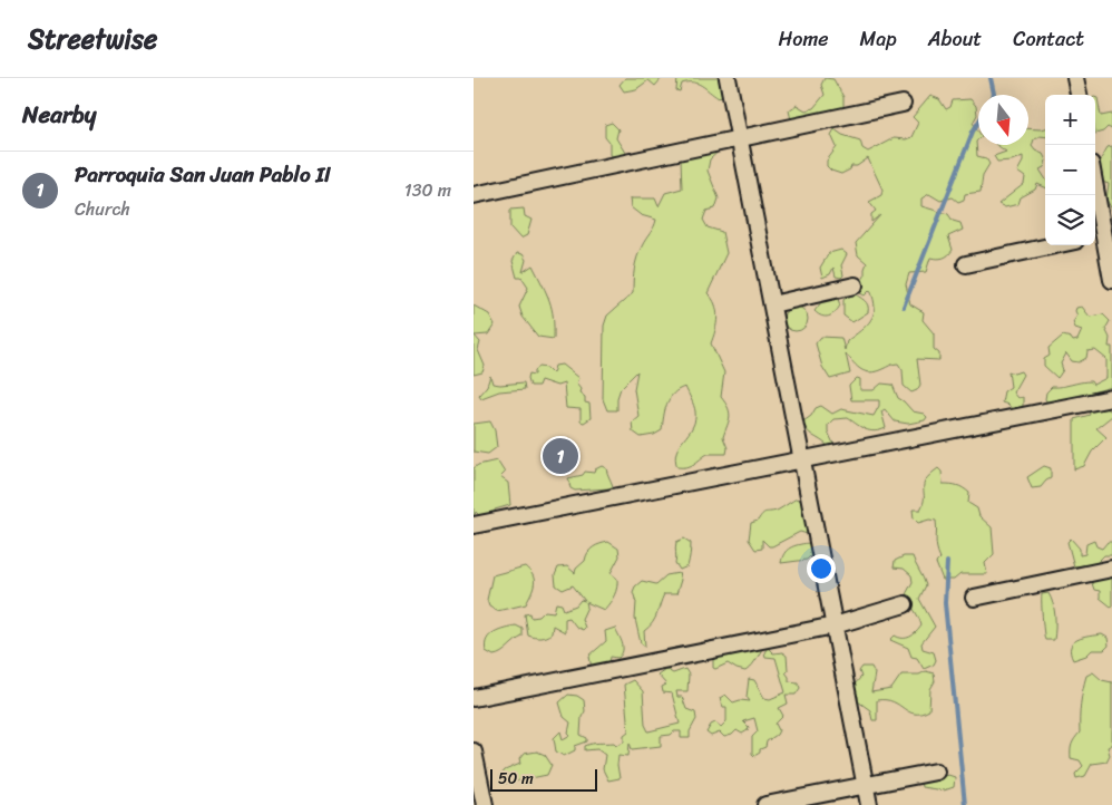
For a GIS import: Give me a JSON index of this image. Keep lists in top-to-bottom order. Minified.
{"scale_bar":"50 m","north":"bottom","page":{"header":"Streetwise","nav":["Home","Map","About","Contact"],"heading":"Nearby","map_buttons":["+","−"],"list":[{"mark":"1","name":"Parroquia San Juan Pablo II","note":"Church","value":"130 m"}],"pins":"1","scale":"50 m"}}
